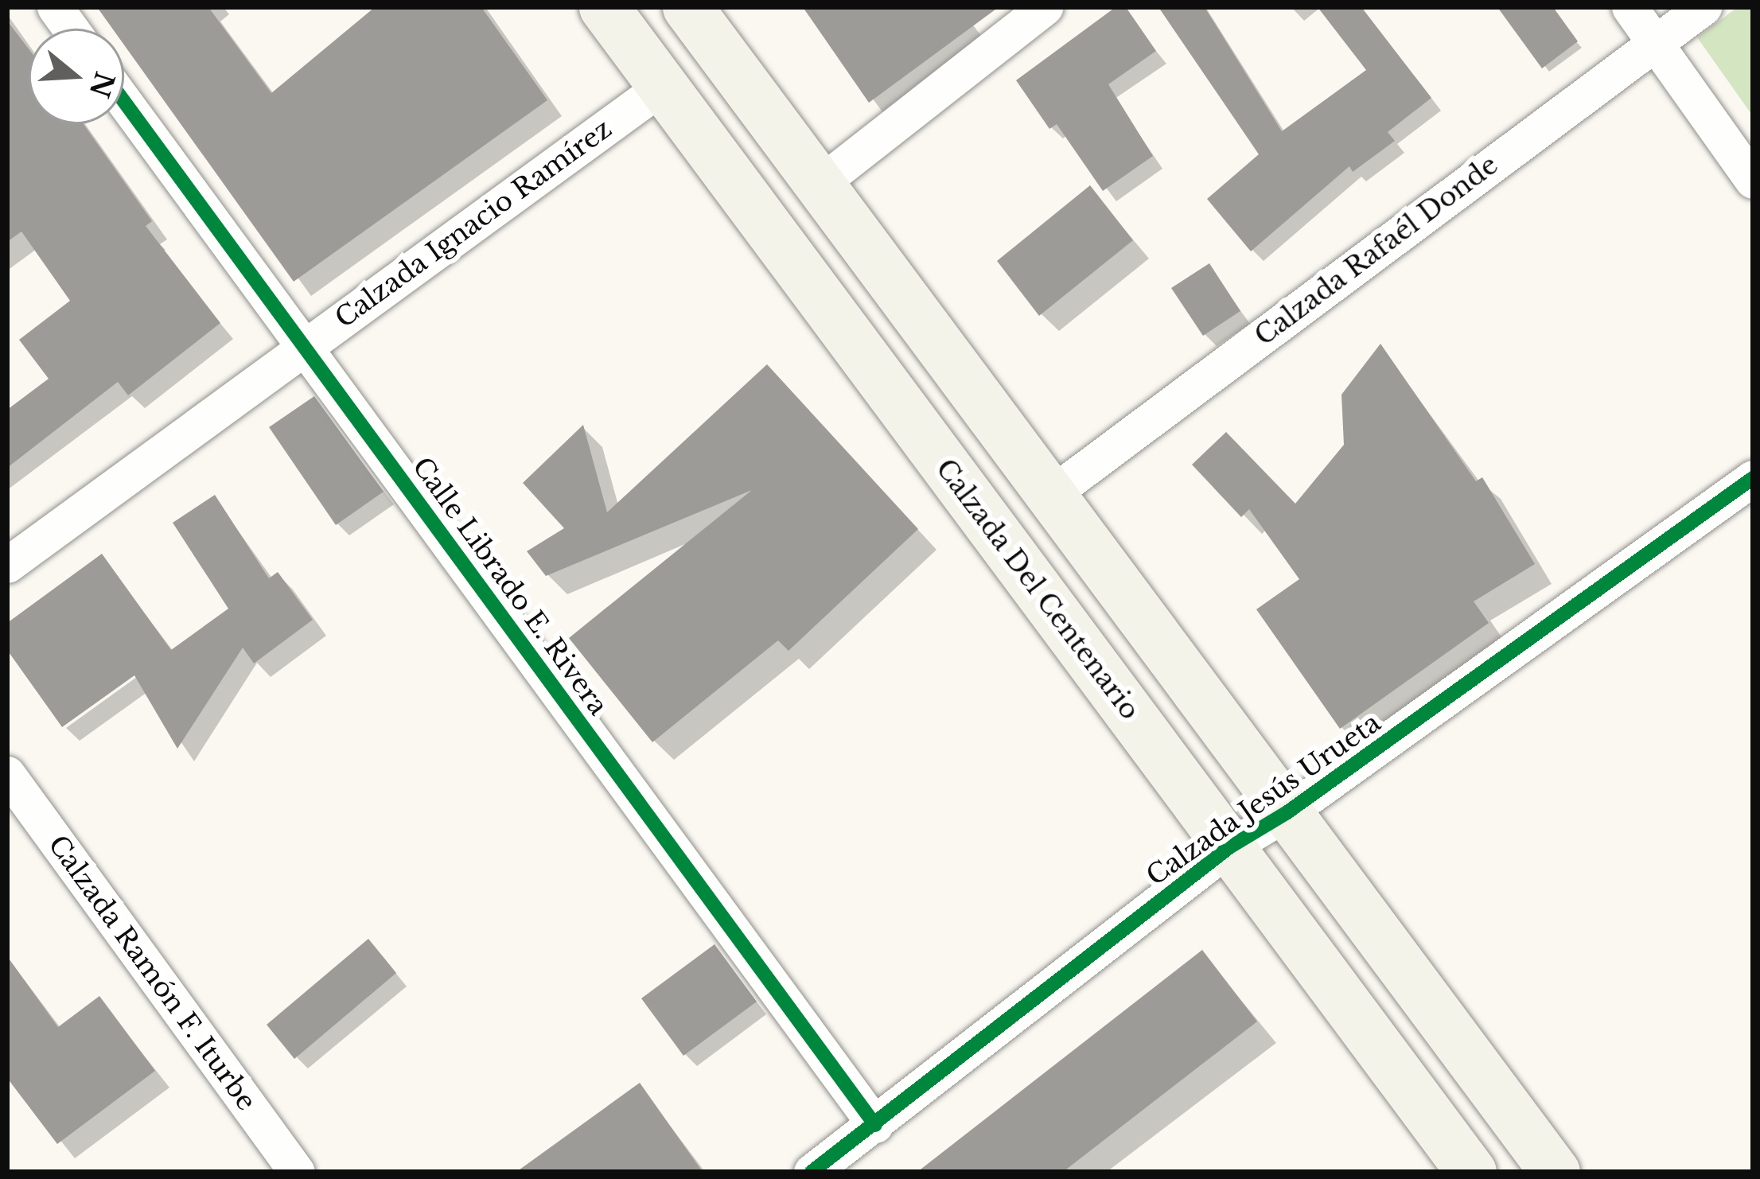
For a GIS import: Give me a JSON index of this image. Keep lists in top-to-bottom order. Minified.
{"streets":{"main road":["Calzada Del Centenario"],"street":["Calzada Ignacio Ramírez","Calzada Rafaél Donde","Calle Librado E. Rivera","Calzada Jesús Urueta","Calzada Ramón F. Iturbe"]},"crossings":[["Calzada Ignacio Ramírez","Calle Librado E. Rivera"],["Calzada Ignacio Ramírez","Calzada Del Centenario"],["Calle Librado E. Rivera","Calzada Jesús Urueta"],["Calzada Del Centenario","Calzada Jesús Urueta"]],"north":"right"}
